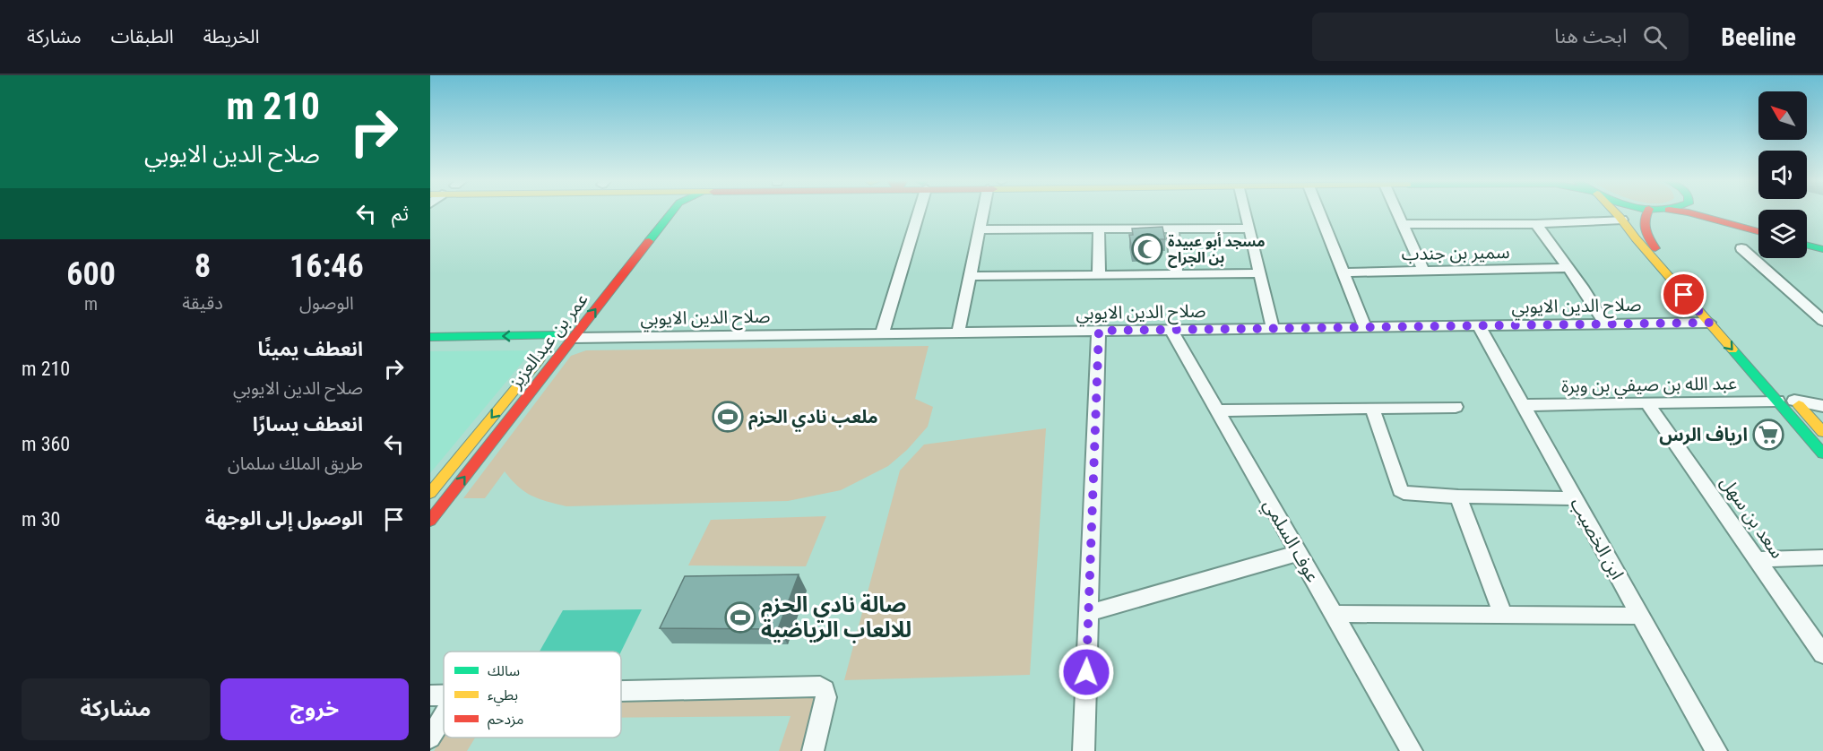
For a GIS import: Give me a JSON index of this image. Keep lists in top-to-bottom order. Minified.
{"streets":{"main road":["صلاح الدين الايوبي","عمر بن عبدالعزيز"],"street":["سمير بن جندب","عبد الله بن صيفي بن وبرة","سعد بن سهل","ابن الخصيب","عوف السلمي"]},"crossings":[["صلاح الدين الايوبي","عمر بن عبدالعزيز"],["صلاح الدين الايوبي","ابن الخصيب"],["صلاح الدين الايوبي","عوف السلمي"],["عبد الله بن صيفي بن وبرة","سعد بن سهل"],["عبد الله بن صيفي بن وبرة","ابن الخصيب"]],"places":{"mosque":["مسجد أبو عبيدة بن الجراح"],"sports":["ملعب نادي الحزم","صالة نادي الحزم للالعاب الرياضية"],"supermarket":["ارياف الرس"]},"legend":["سالك","بطيء","مزدحم"],"north":"top left","page":{"header":"Beeline","search":"ابحث هنا","nav":["الخريطة","الطبقات","مشاركة"],"turn":["210 m","صلاح الدين الايوبي"],"then":"ثم","eta":["16:46","الوصول","8","دقيقة","600","m"],"list":[{"name":"انعطف يمينًا","note":"صلاح الدين الايوبي","value":"210 m"},{"name":"انعطف يسارًا","note":"طريق الملك سلمان","value":"360 m"},{"name":"الوصول إلى الوجهة","value":"30 m"}],"buttons":["خروج","مشاركة"]}}
